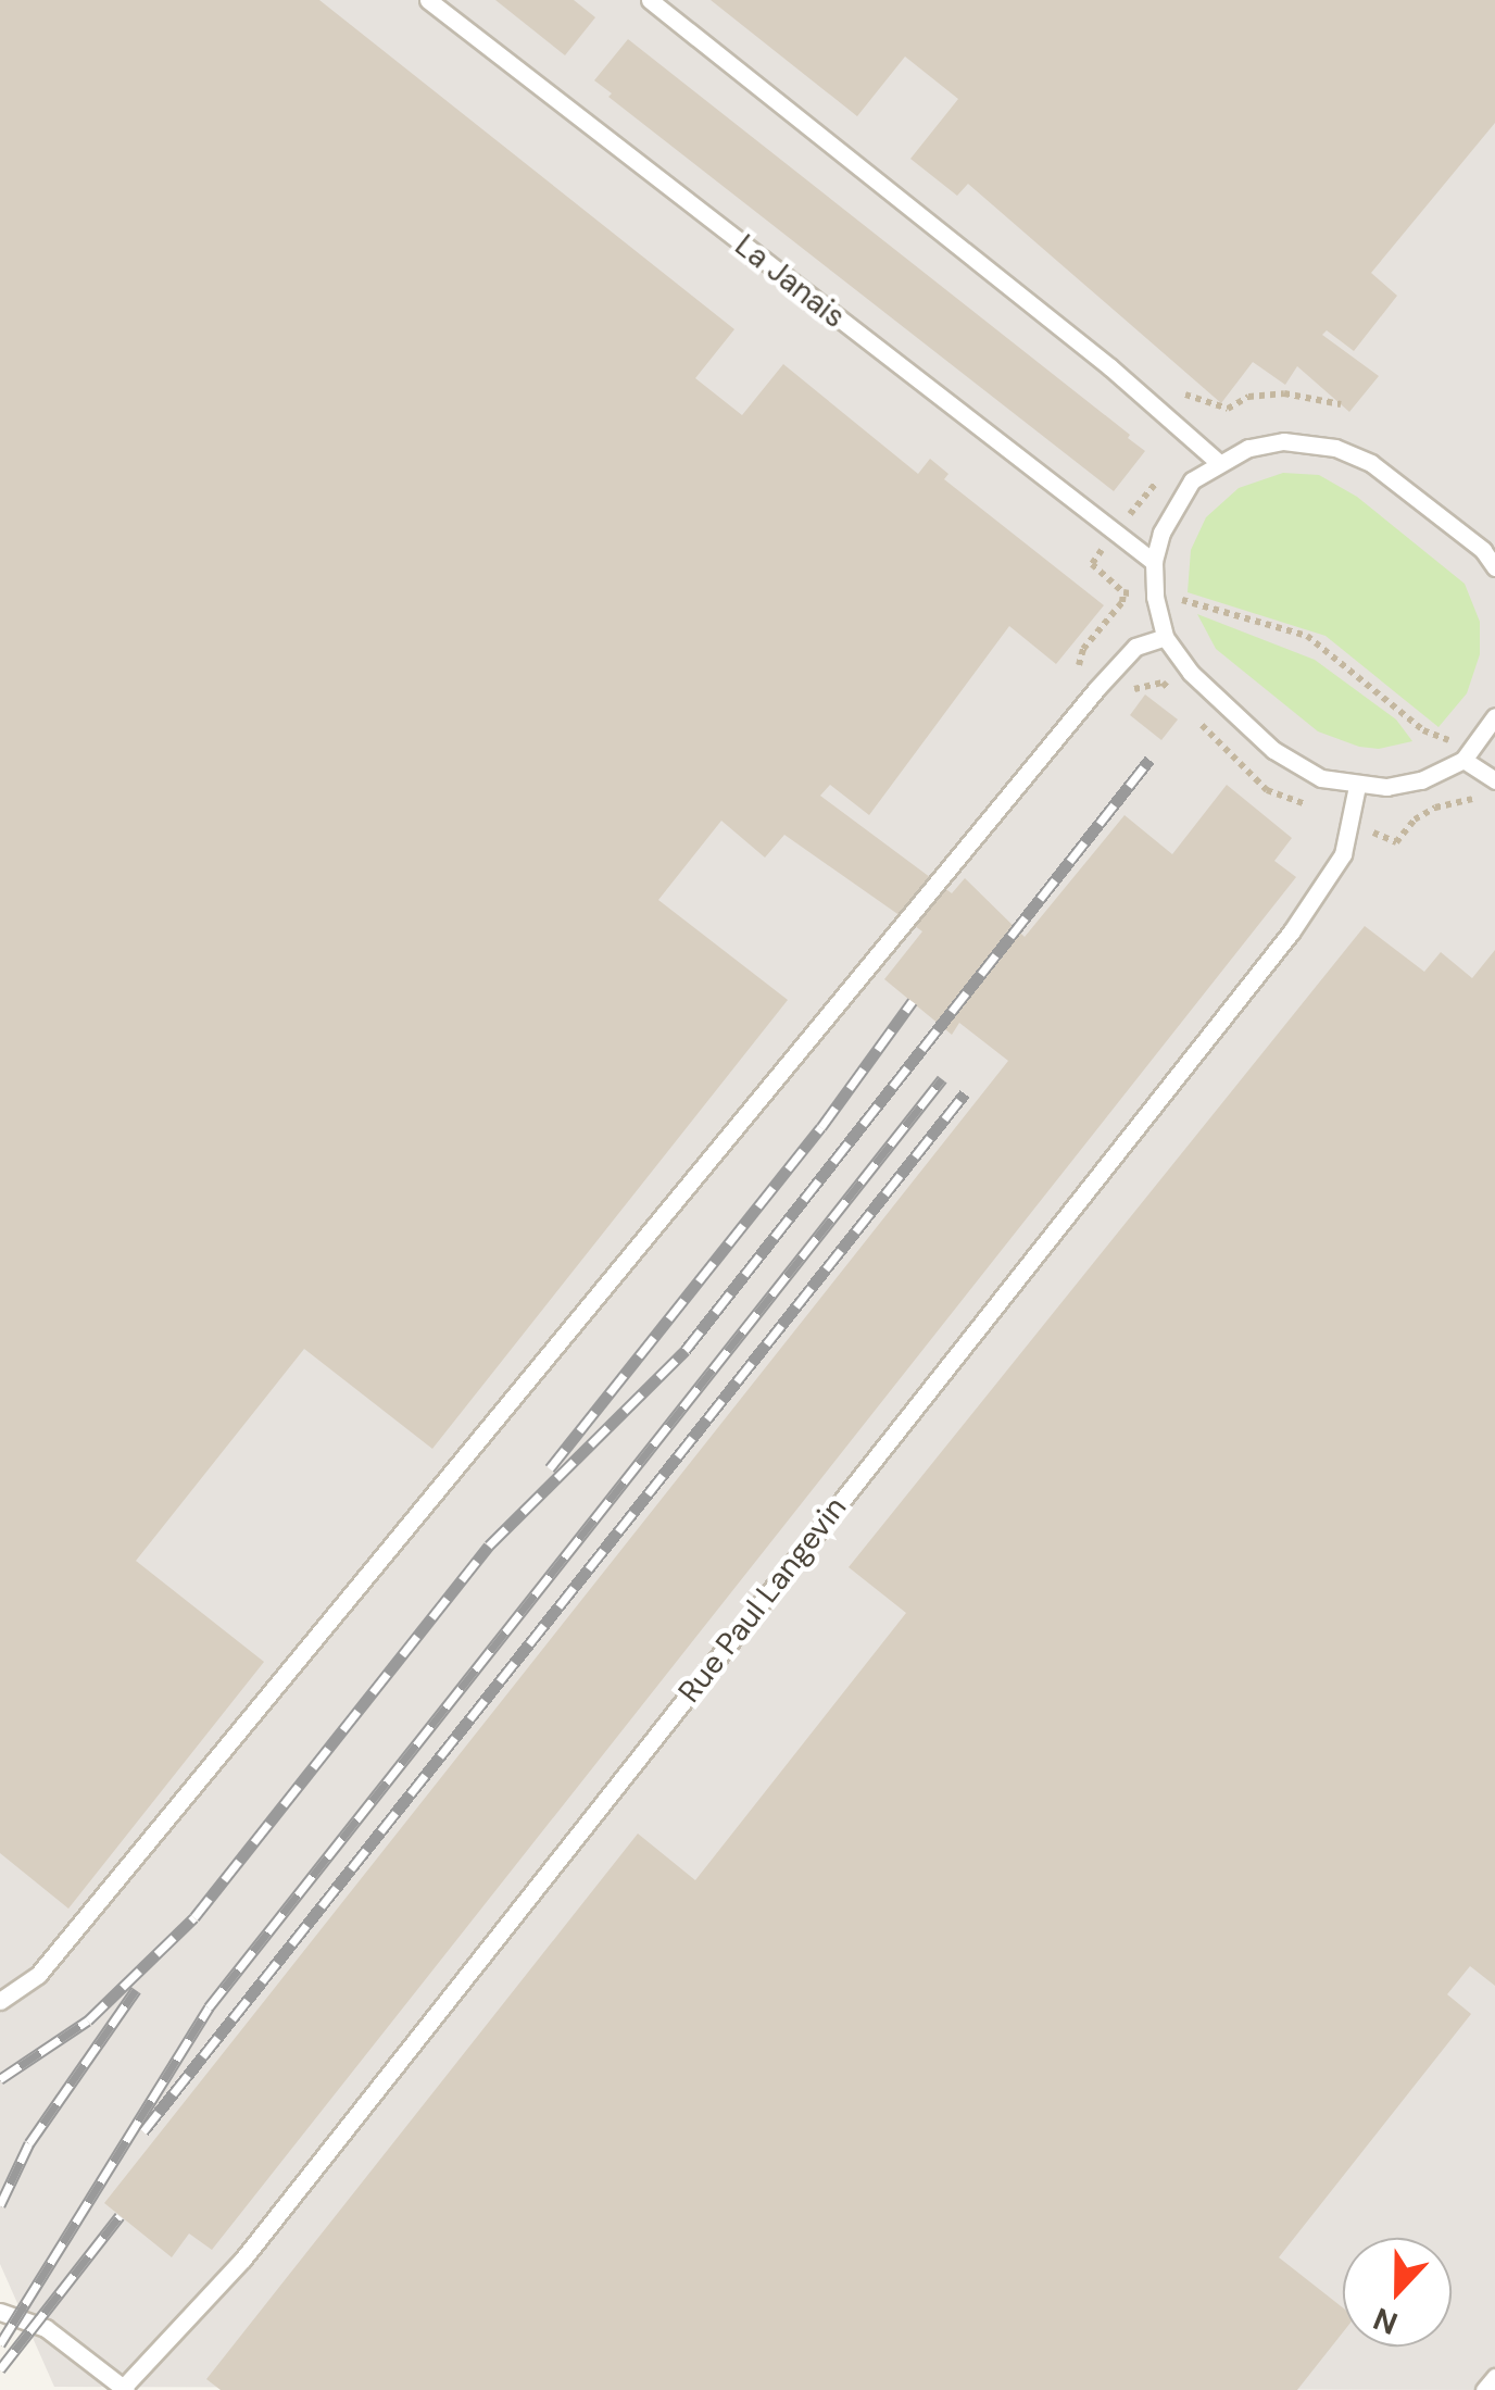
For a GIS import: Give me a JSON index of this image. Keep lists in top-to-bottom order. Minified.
{"streets":{"lane":["La Janais","Rue Paul Langevin"]},"north":"bottom"}
